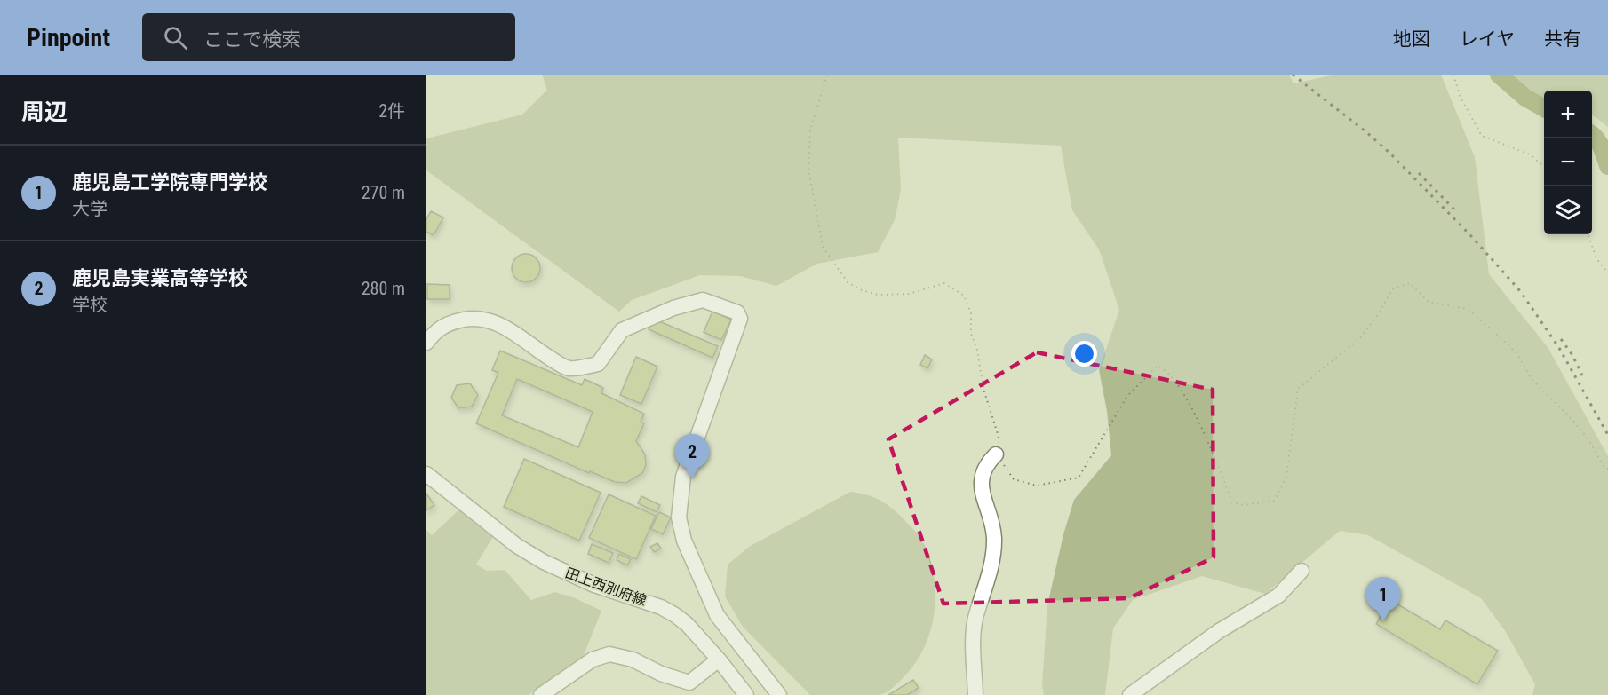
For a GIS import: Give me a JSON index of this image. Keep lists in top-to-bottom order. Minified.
{"streets":{"street":["田上西別府線"]},"page":{"header":"Pinpoint","search":"ここで検索","nav":["地図","レイヤ","共有"],"heading":["周辺","2件"],"map_buttons":["+","−"],"list":[{"mark":"1","name":"鹿児島工学院専門学校","note":"大学","value":"270 m"},{"mark":"2","name":"鹿児島実業高等学校","note":"学校","value":"280 m"}],"pins":["2","1"]}}
